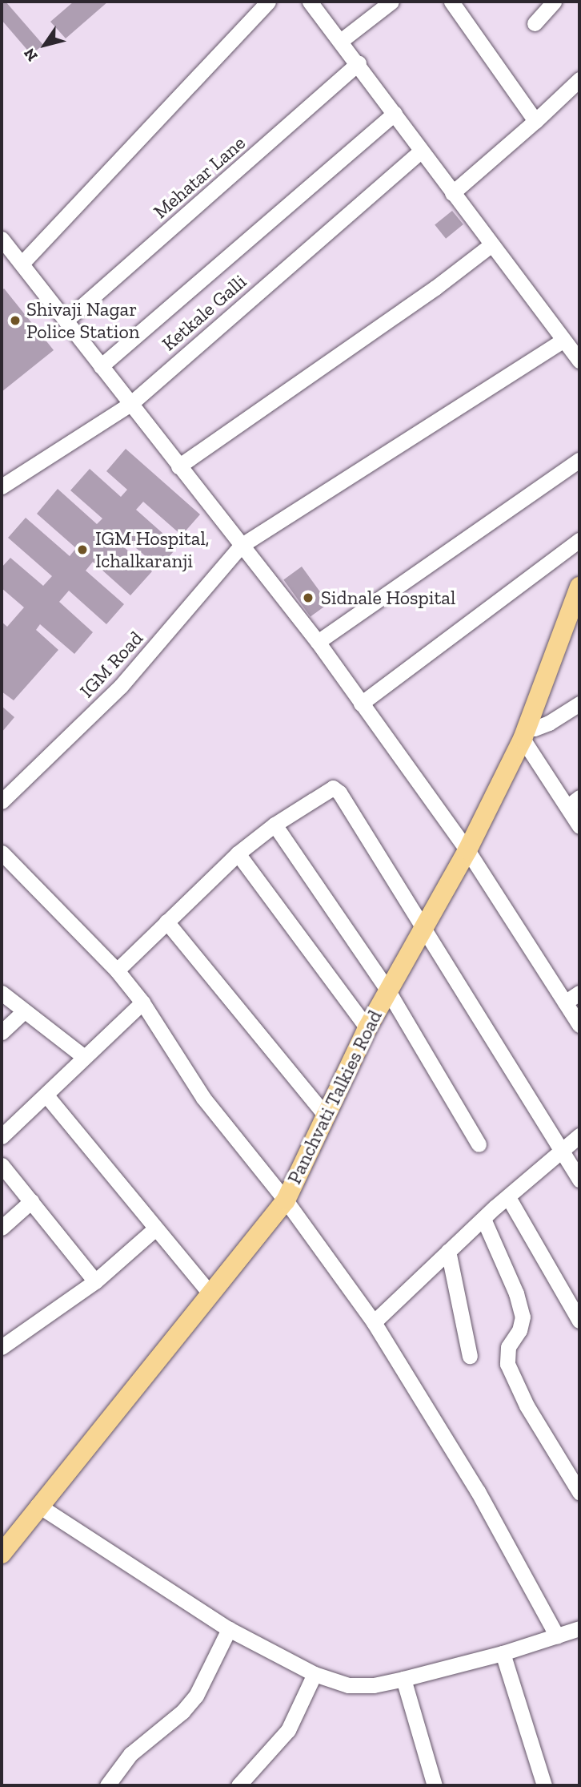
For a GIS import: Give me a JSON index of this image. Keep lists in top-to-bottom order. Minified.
{"streets":{"main road":["Panchvati Talkies Road"],"street":["Mehatar Lane","Ketkale Galli","IGM Road"]},"places":["Shivaji Nagar Police Station","IGM Hospital, Ichalkaranji","Sidnale Hospital"],"north":"bottom left"}
